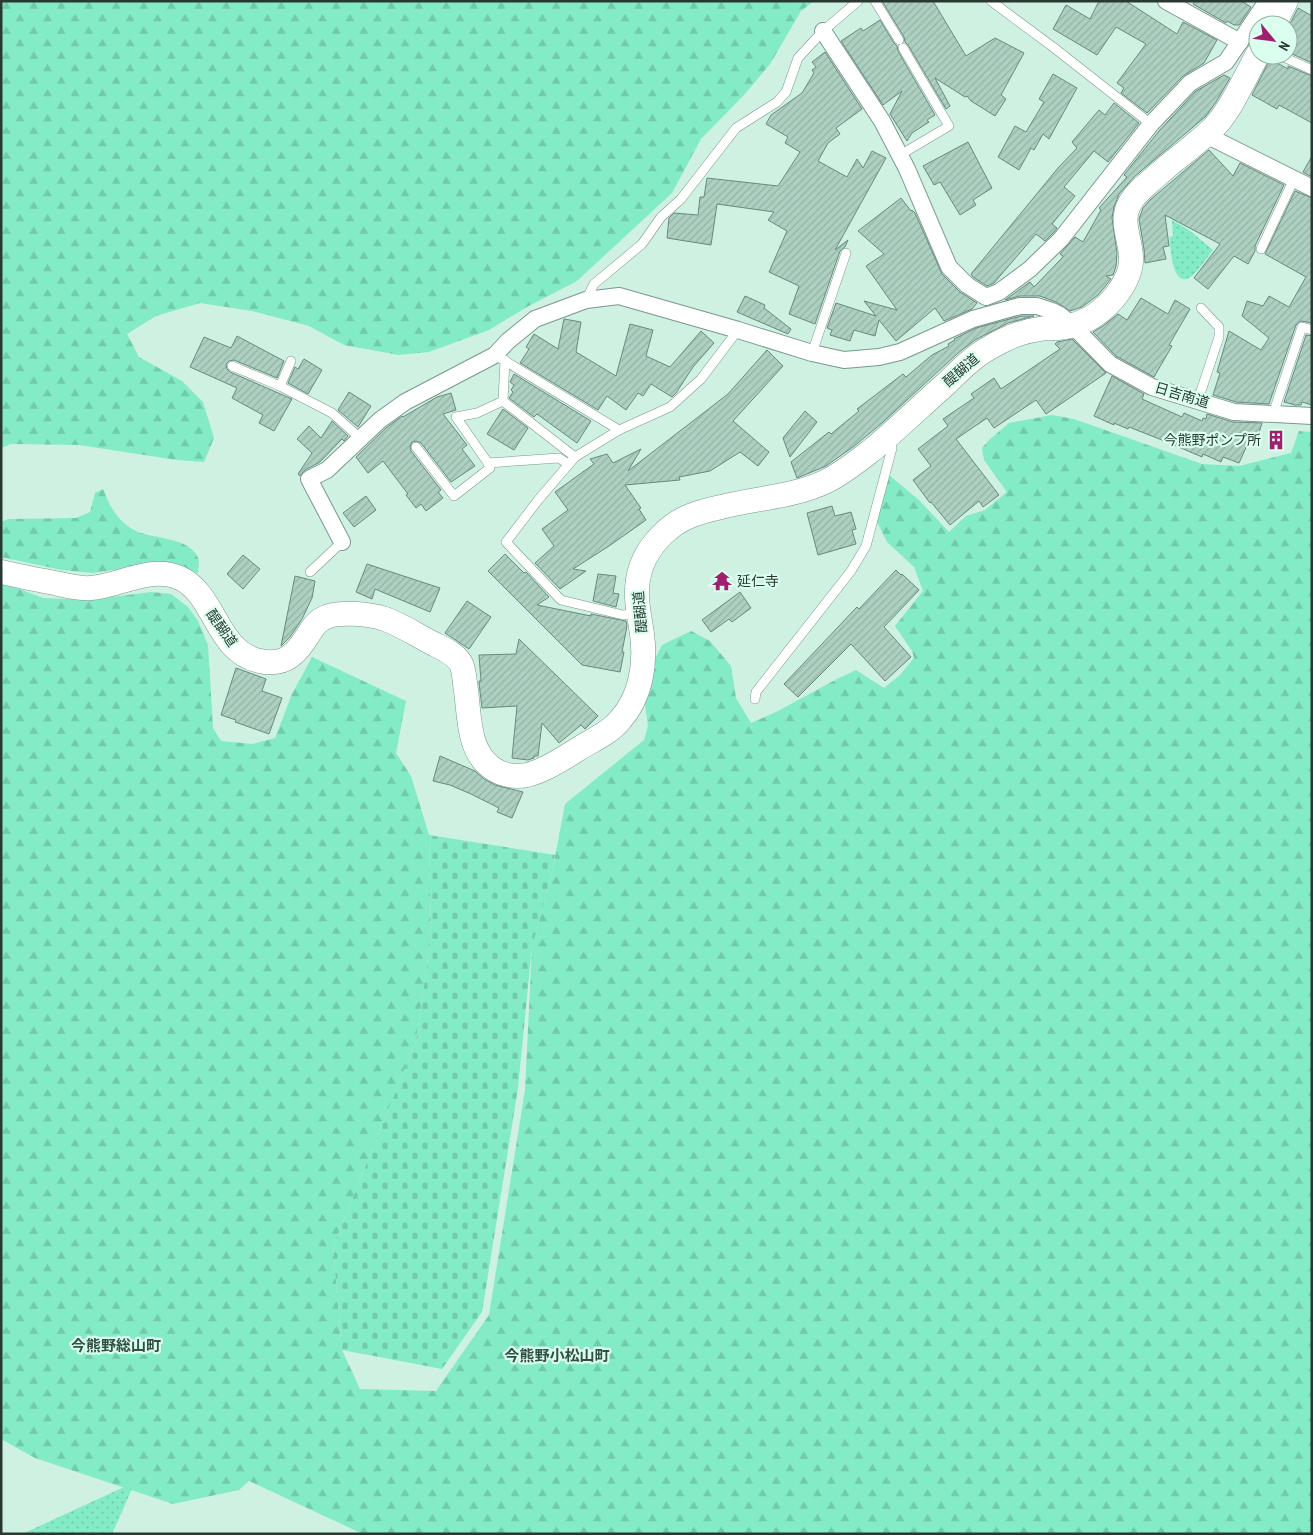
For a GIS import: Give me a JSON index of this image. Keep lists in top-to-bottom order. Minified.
{"streets":{"main road":["醍醐道"],"street":["日吉南道"]},"crossings":[["醍醐道","日吉南道"]],"districts":["今熊野総山町","今熊野小松山町"],"places":{"building":["今熊野ポンプ所"],"temple":["延仁寺"]},"north":"bottom right"}
